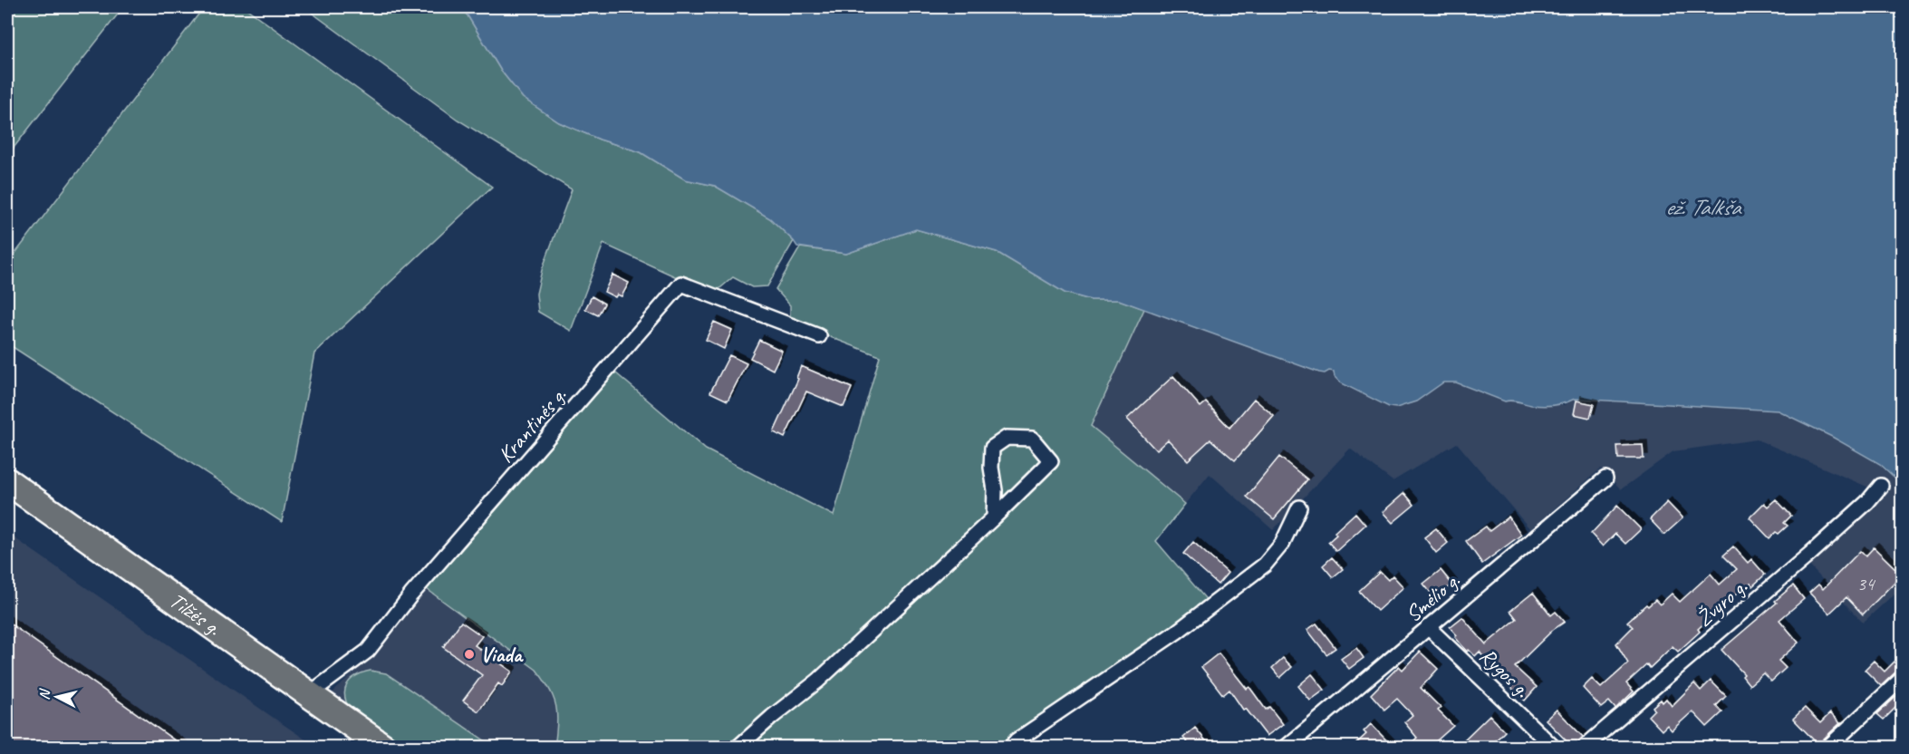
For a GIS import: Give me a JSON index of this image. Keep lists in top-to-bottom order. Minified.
{"streets":{"highway":["Tilžės g."],"street":["Krantinės g.","Smėlio g.","Žvyro g.","Rygos g."]},"crossings":[["Krantinės g.","Tilžės g."],["Smėlio g.","Rygos g."]],"water":["ež. Talkša"],"places":["Viada"],"house_numbers":["34"],"north":"left"}
